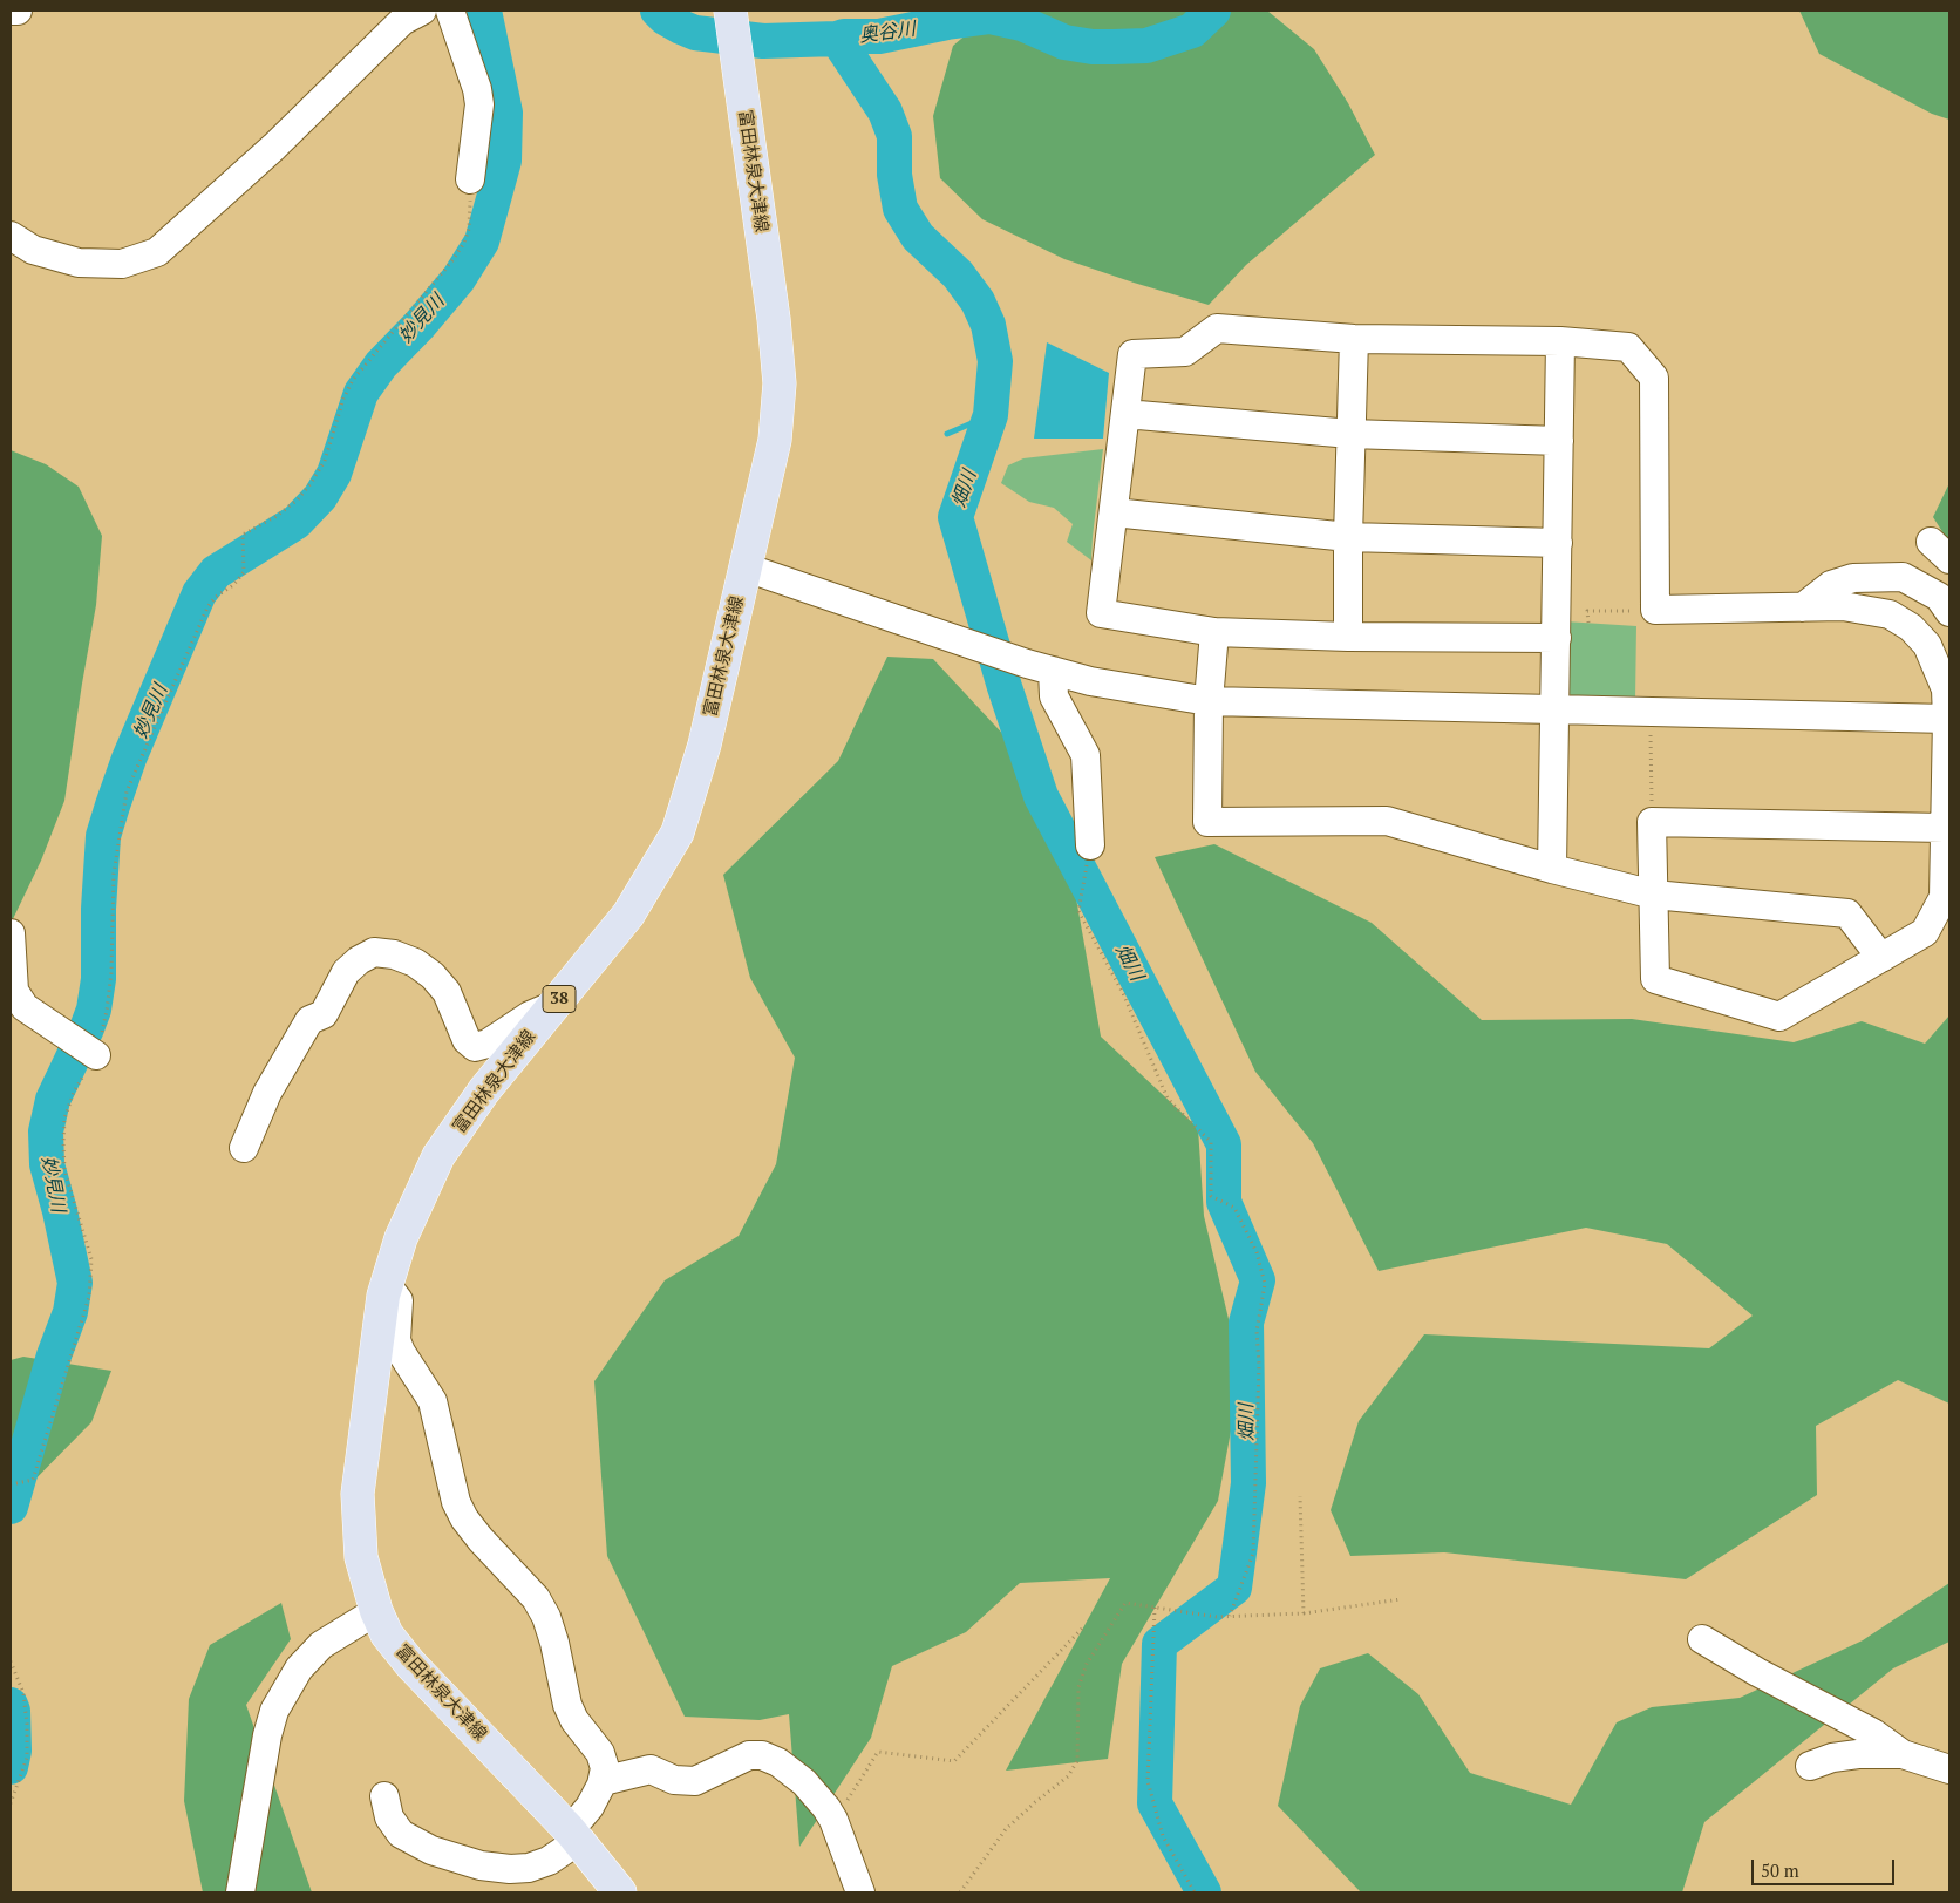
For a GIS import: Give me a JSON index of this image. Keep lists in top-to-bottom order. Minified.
{"streets":{"main road":["富田林泉大津線","38"]},"water":["奥谷川","妙見川","畑川"],"scale_bar":"50 m"}
